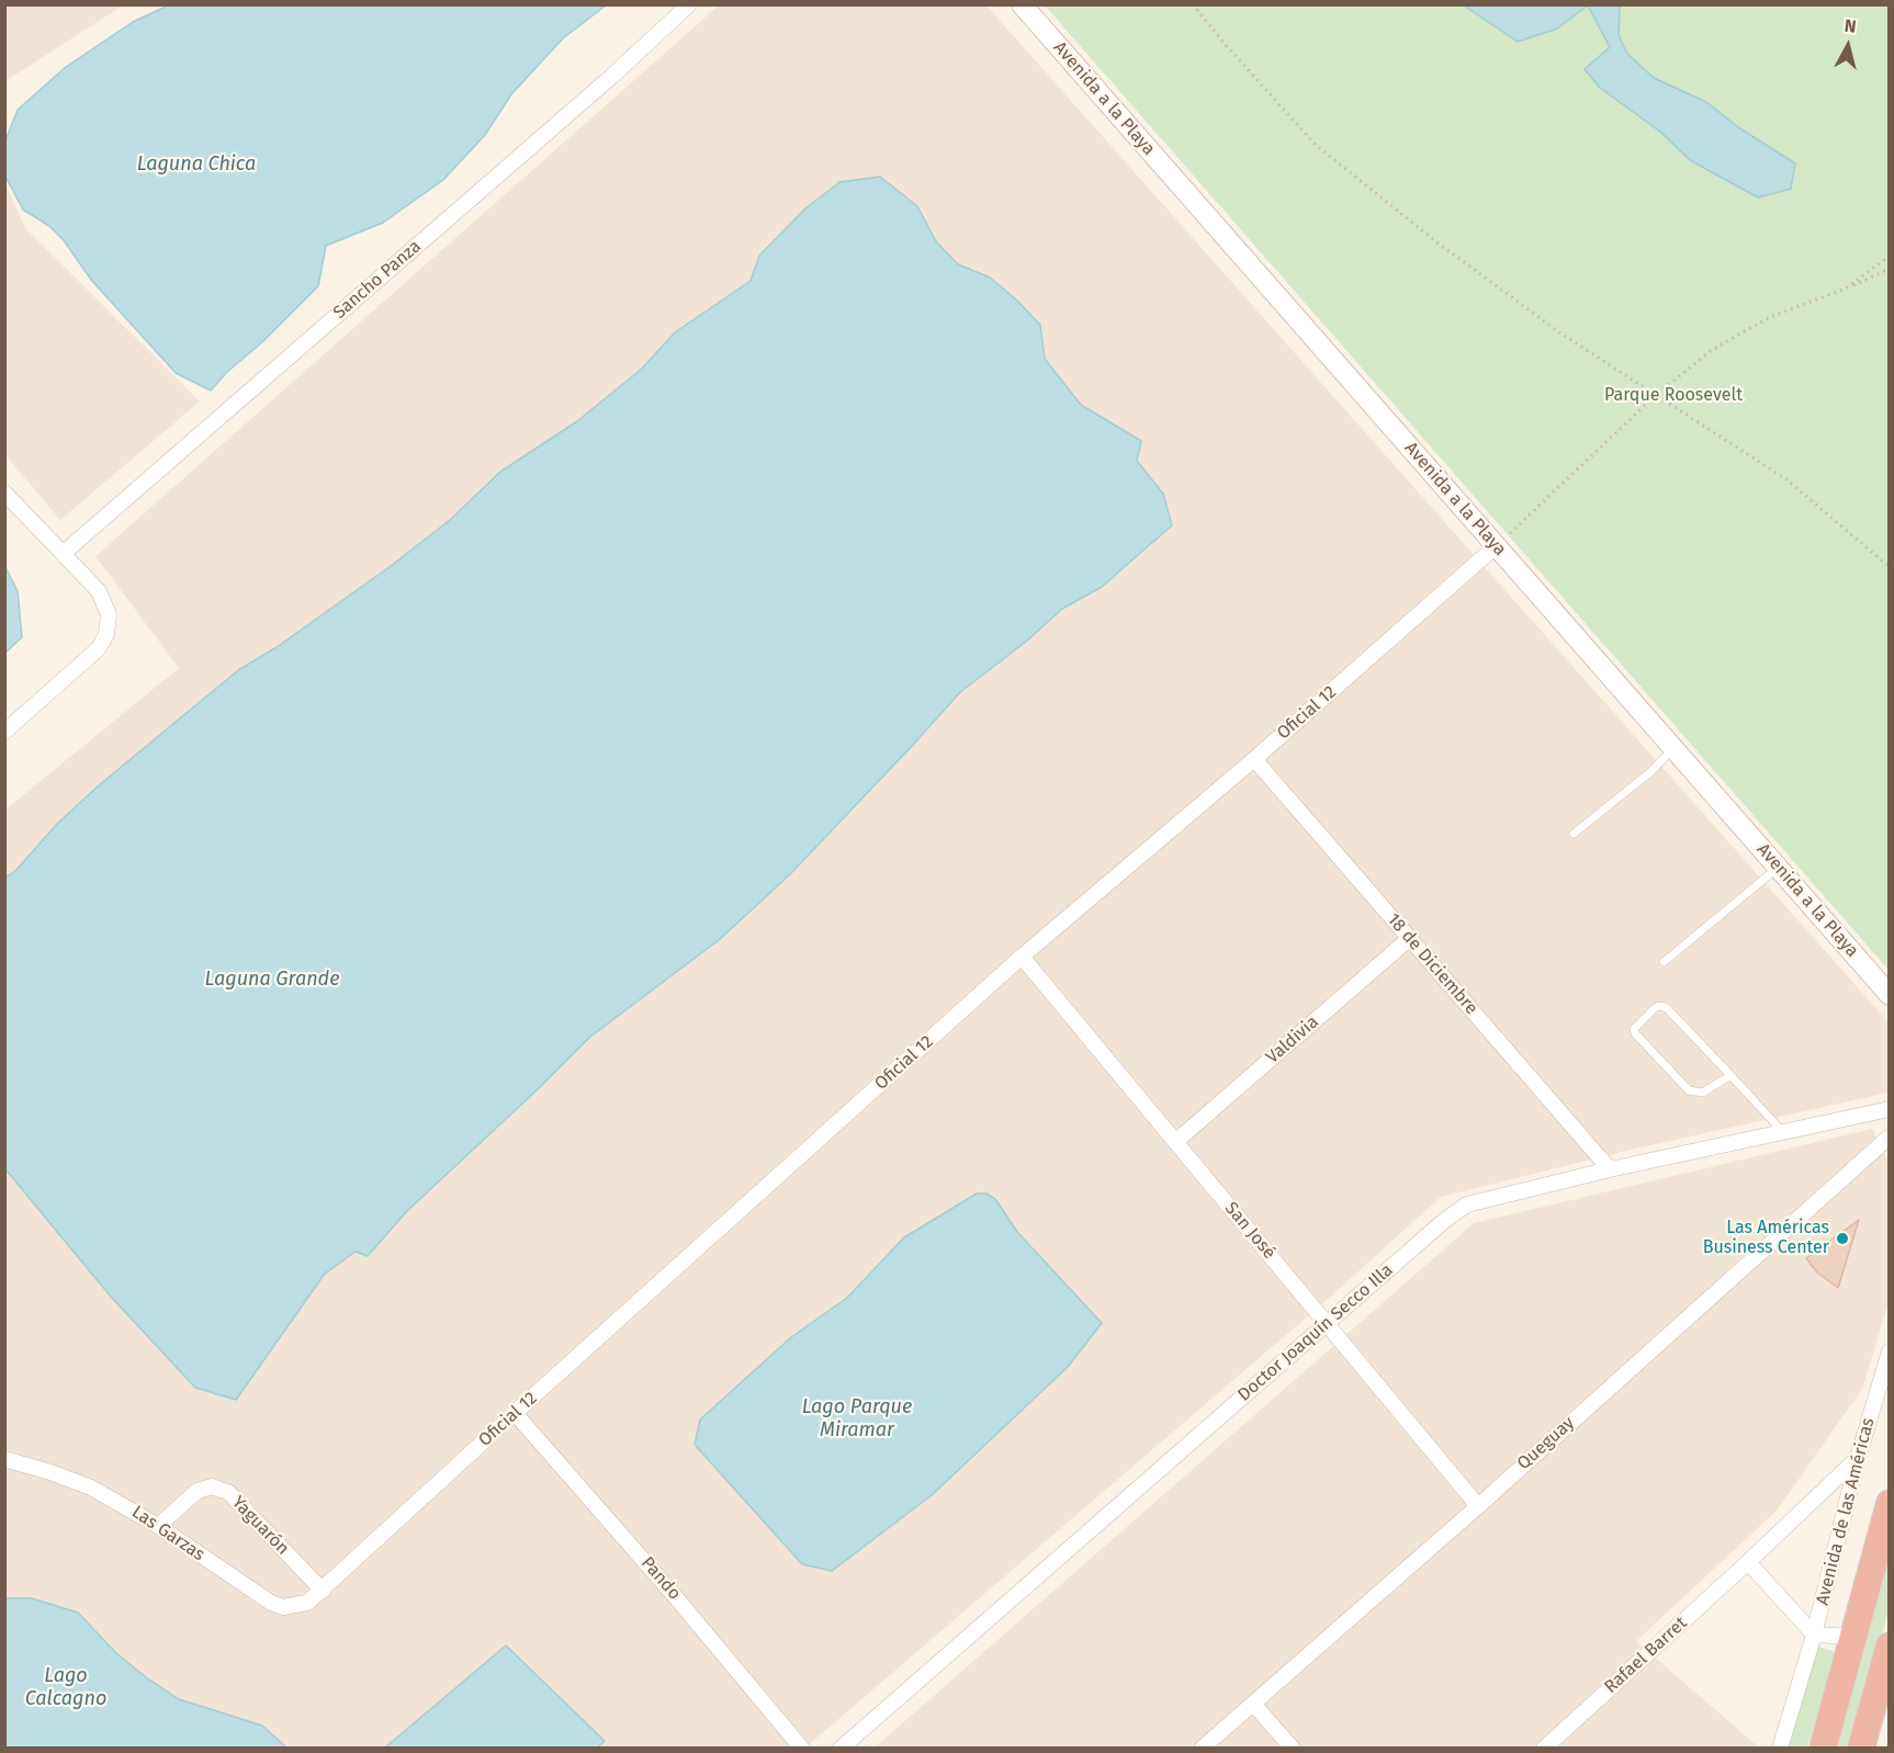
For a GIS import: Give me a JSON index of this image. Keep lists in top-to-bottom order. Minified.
{"streets":{"highway":["Avenida de las Américas"],"street":["Avenida a la Playa","Sancho Panza","Oficial 12","18 de Diciembre","Valdivia","San José","Doctor Joaquín Secco Illa","Queguay","Yaguarón","Las Garzas","Pando","Rafael Barret"]},"crossings":[["Avenida a la Playa","Oficial 12"],["Oficial 12","18 de Diciembre"],["Oficial 12","San José"],["Oficial 12","Yaguarón"],["Oficial 12","Las Garzas"],["Oficial 12","Pando"],["18 de Diciembre","Valdivia"],["18 de Diciembre","Doctor Joaquín Secco Illa"],["Valdivia","San José"],["San José","Doctor Joaquín Secco Illa"],["San José","Queguay"],["Avenida de las Américas","Rafael Barret"],["Yaguarón","Las Garzas"]],"water":["Laguna Chica","Laguna Grande","Lago Parque Miramar","Lago Calcagno"],"parks":["Parque Roosevelt"],"places":["Las Américas Business Center"],"north":"top"}
